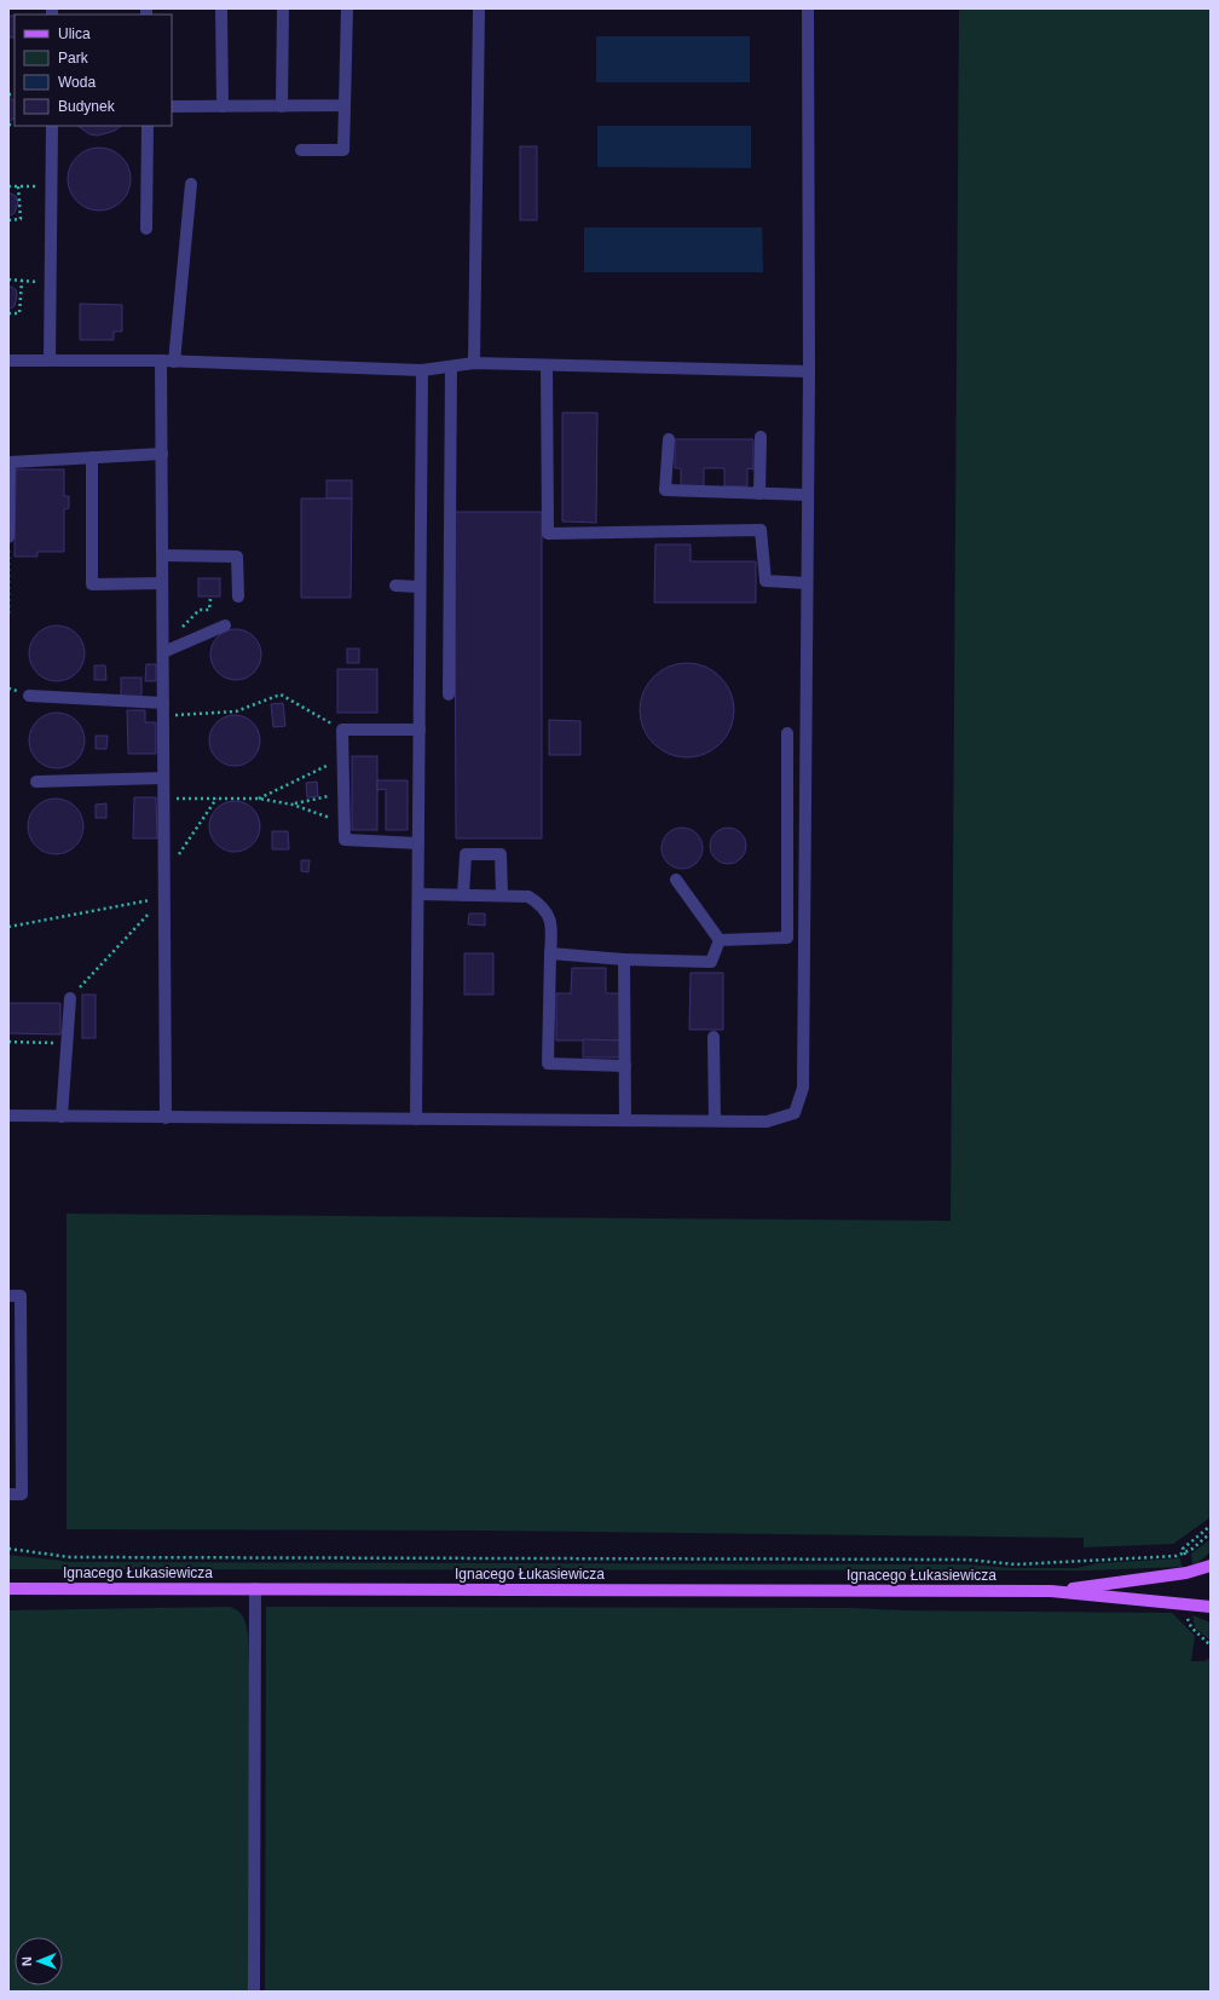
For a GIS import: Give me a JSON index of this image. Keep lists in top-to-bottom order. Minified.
{"streets":{"main road":["Ignacego Łukasiewicza"]},"legend":["Ulica","Park","Woda","Budynek"],"north":"left"}
